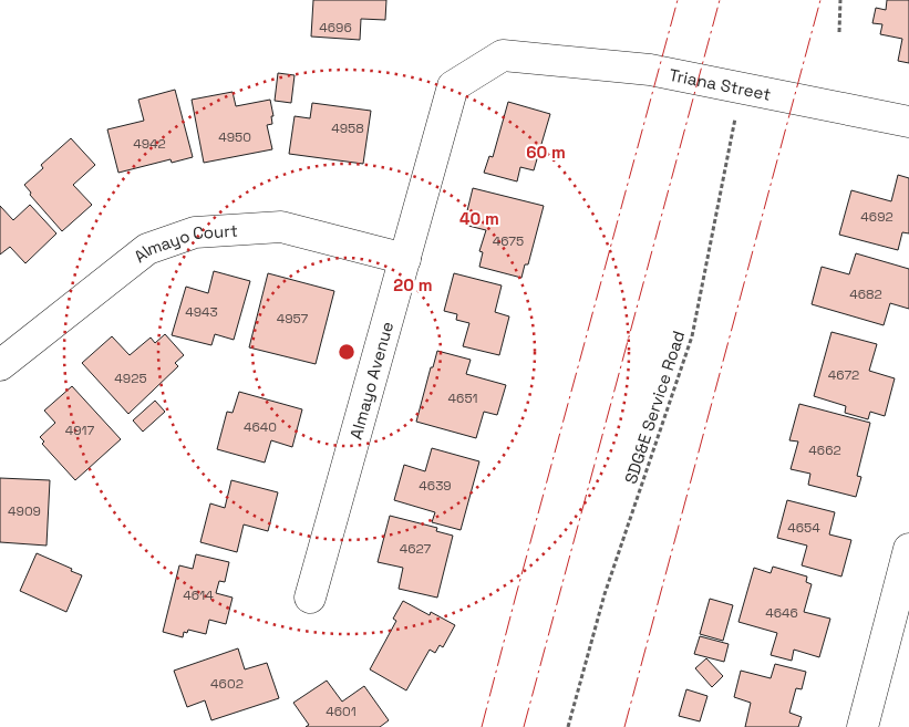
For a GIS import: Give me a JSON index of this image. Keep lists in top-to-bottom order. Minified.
{"streets":{"street":["Triana Street","Almayo Court","Almayo Avenue"],"path":["SDG&E Service Road"]},"crossings":[["Triana Street","Almayo Avenue"],["Triana Street","SDG&E Service Road"],["Almayo Court","Almayo Avenue"]],"house_numbers":["4696","4958","4950","4942","4692","4675","4682","4943","4957","4672","4925","4651","4640","4917","4662","4639","4909","4654","4627","4614","4646","4602","4601"],"rings":["60 m","40 m","20 m"]}
